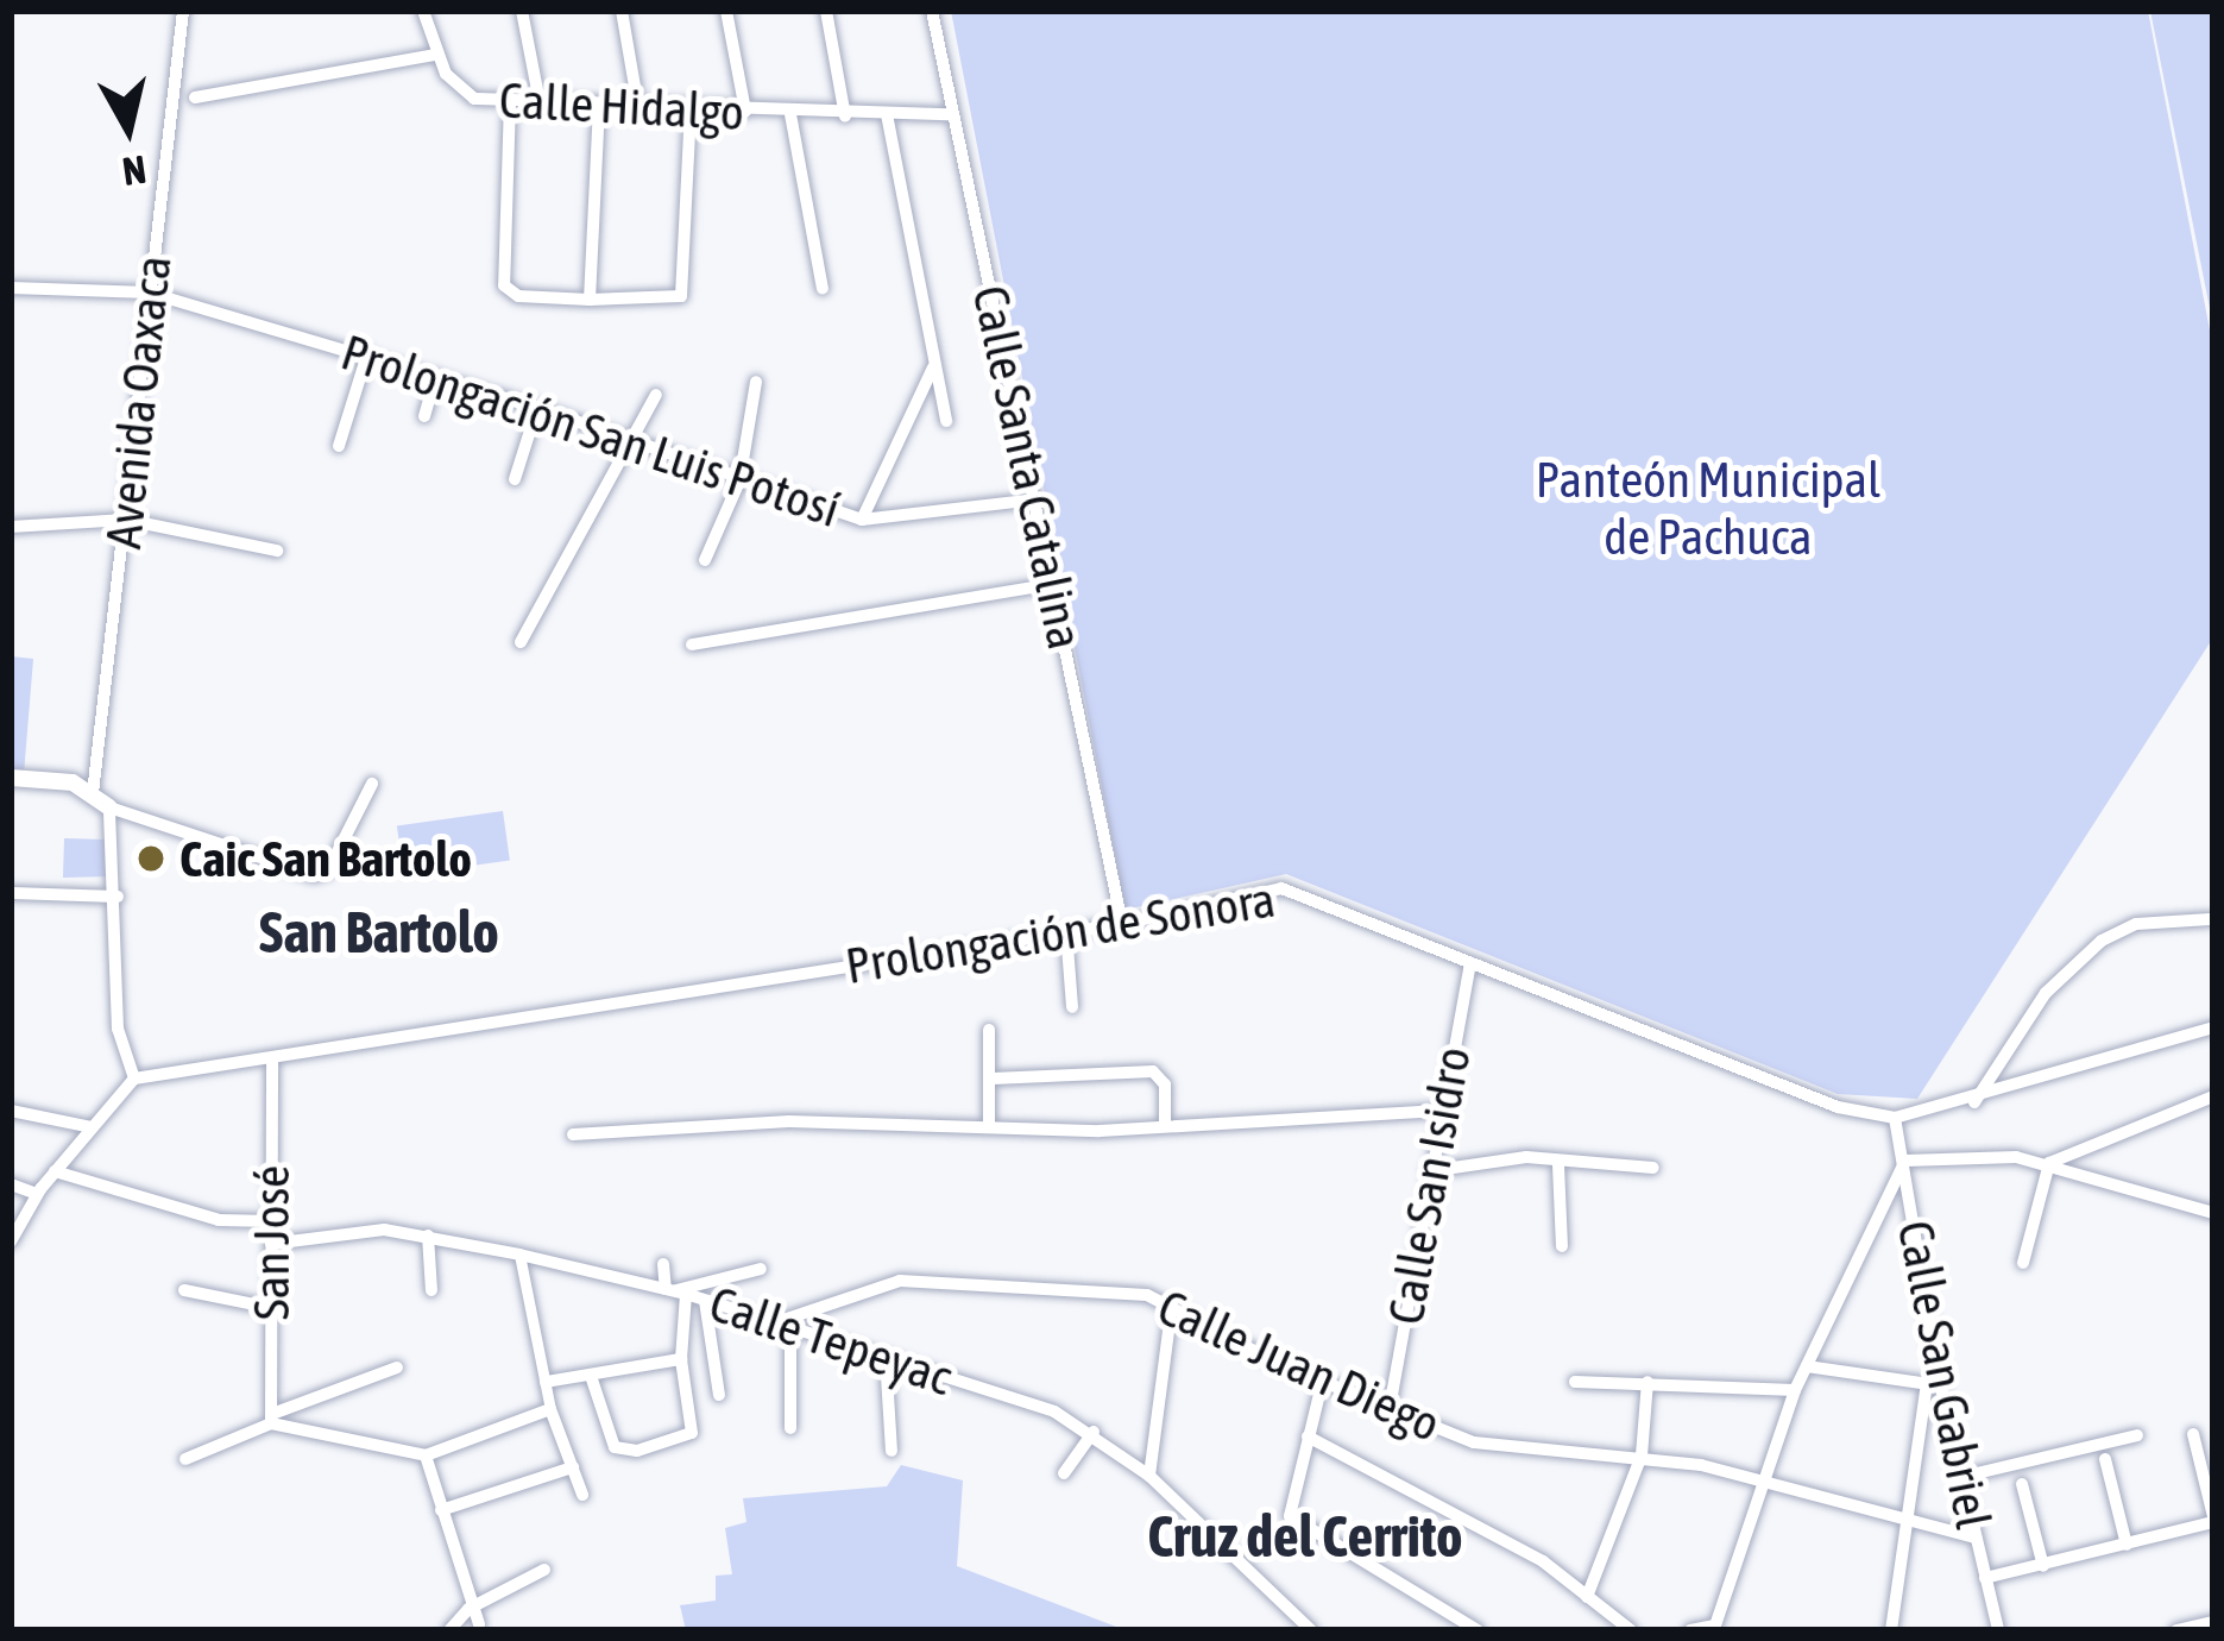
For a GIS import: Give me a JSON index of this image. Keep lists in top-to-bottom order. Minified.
{"streets":{"street":["Calle Hidalgo","Avenida Oaxaca","Prolongación San Luis Potosí","Calle Santa Catalina","Prolongación de Sonora","Calle San Isidro","San José","Calle Tepeyac","Calle Juan Diego","Calle San Gabriel"]},"crossings":[["Calle Hidalgo","Calle Santa Catalina"],["Avenida Oaxaca","Prolongación San Luis Potosí"],["Prolongación San Luis Potosí","Calle Santa Catalina"],["Calle Santa Catalina","Prolongación de Sonora"],["Prolongación de Sonora","Calle San Isidro"],["Prolongación de Sonora","San José"],["Prolongación de Sonora","Calle San Gabriel"],["Calle San Isidro","Calle Juan Diego"],["San José","Calle Tepeyac"],["Calle Tepeyac","Calle Juan Diego"],["Calle Juan Diego","Calle San Gabriel"]],"districts":["San Bartolo","Cruz del Cerrito"],"parks":["Panteón Municipal de Pachuca"],"places":["Caic San Bartolo"],"north":"bottom"}
